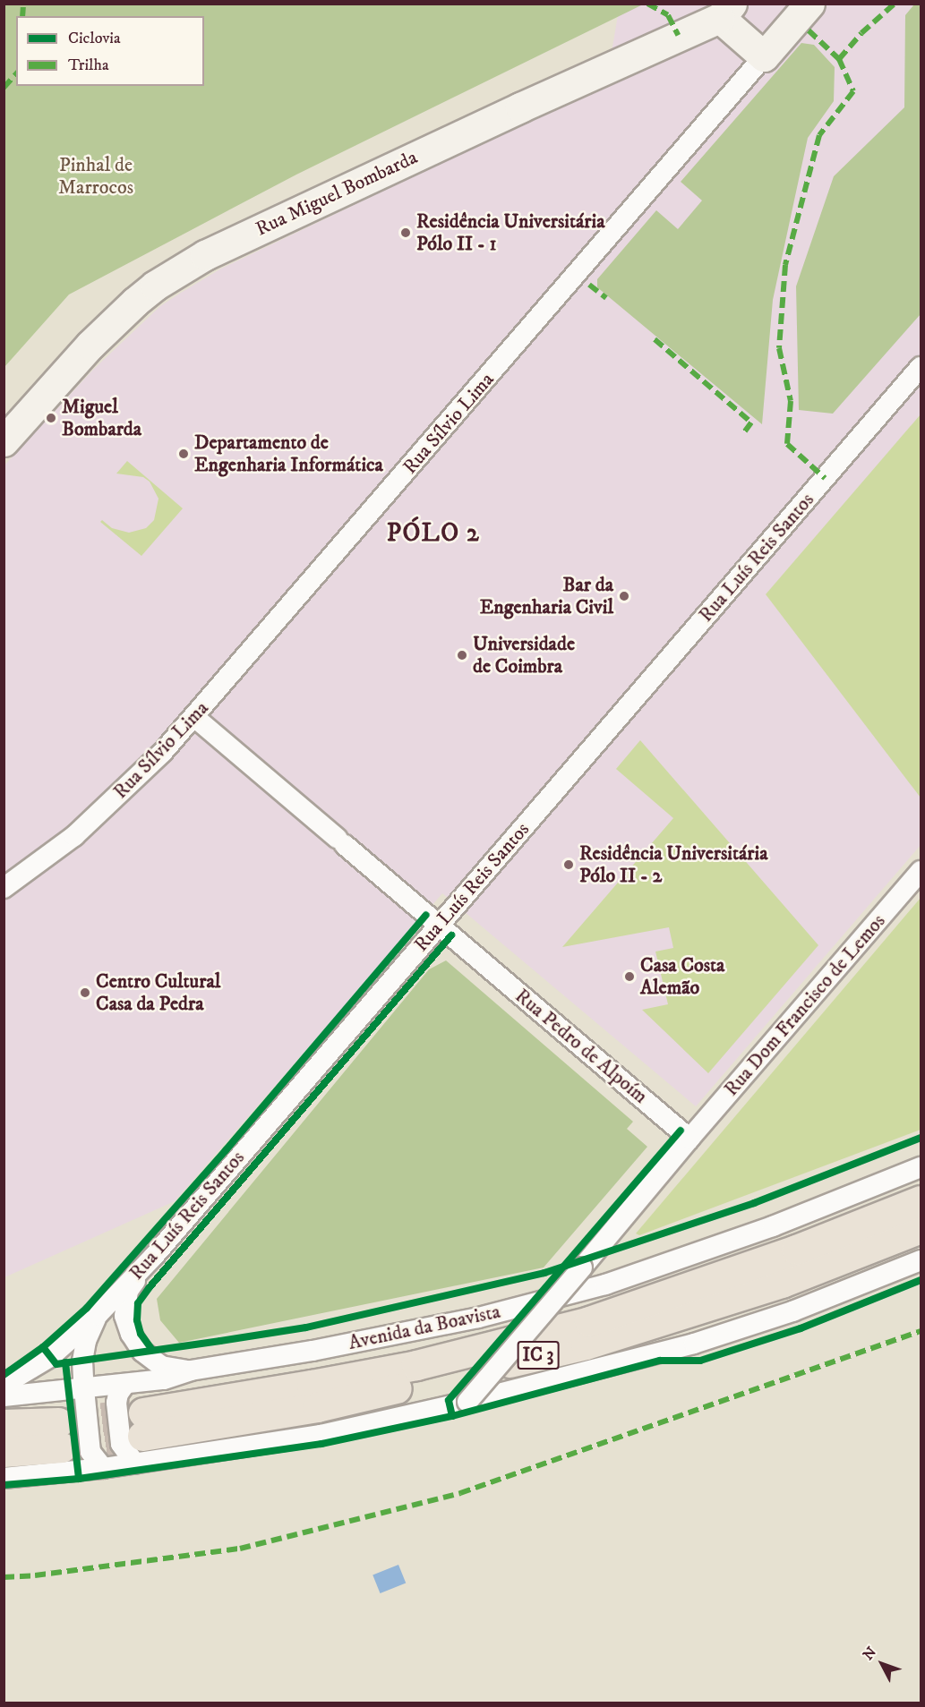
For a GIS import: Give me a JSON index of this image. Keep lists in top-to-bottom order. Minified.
{"streets":{"highway":["Avenida da Boavista","IC 3"],"street":["Rua Miguel Bombarda","Rua Sílvio Lima","Rua Luís Reis Santos","Rua Dom Francisco de Lemos","Rua Pedro de Alpoím"]},"crossings":[["Rua Sílvio Lima","Rua Pedro de Alpoím"],["Rua Luís Reis Santos","Rua Pedro de Alpoím"],["Rua Dom Francisco de Lemos","Rua Pedro de Alpoím"]],"districts":["PÓLO 2"],"parks":["Pinhal de Marrocos"],"places":["Residência Universitária Pólo II - 1","Miguel Bombarda","Departamento de Engenharia Informática","Bar da Engenharia Civil","Universidade de Coimbra","Residência Universitária Pólo II - 2","Casa Costa Alemão","Centro Cultural Casa da Pedra"],"legend":["Ciclovia","Trilha"],"north":"top left"}
